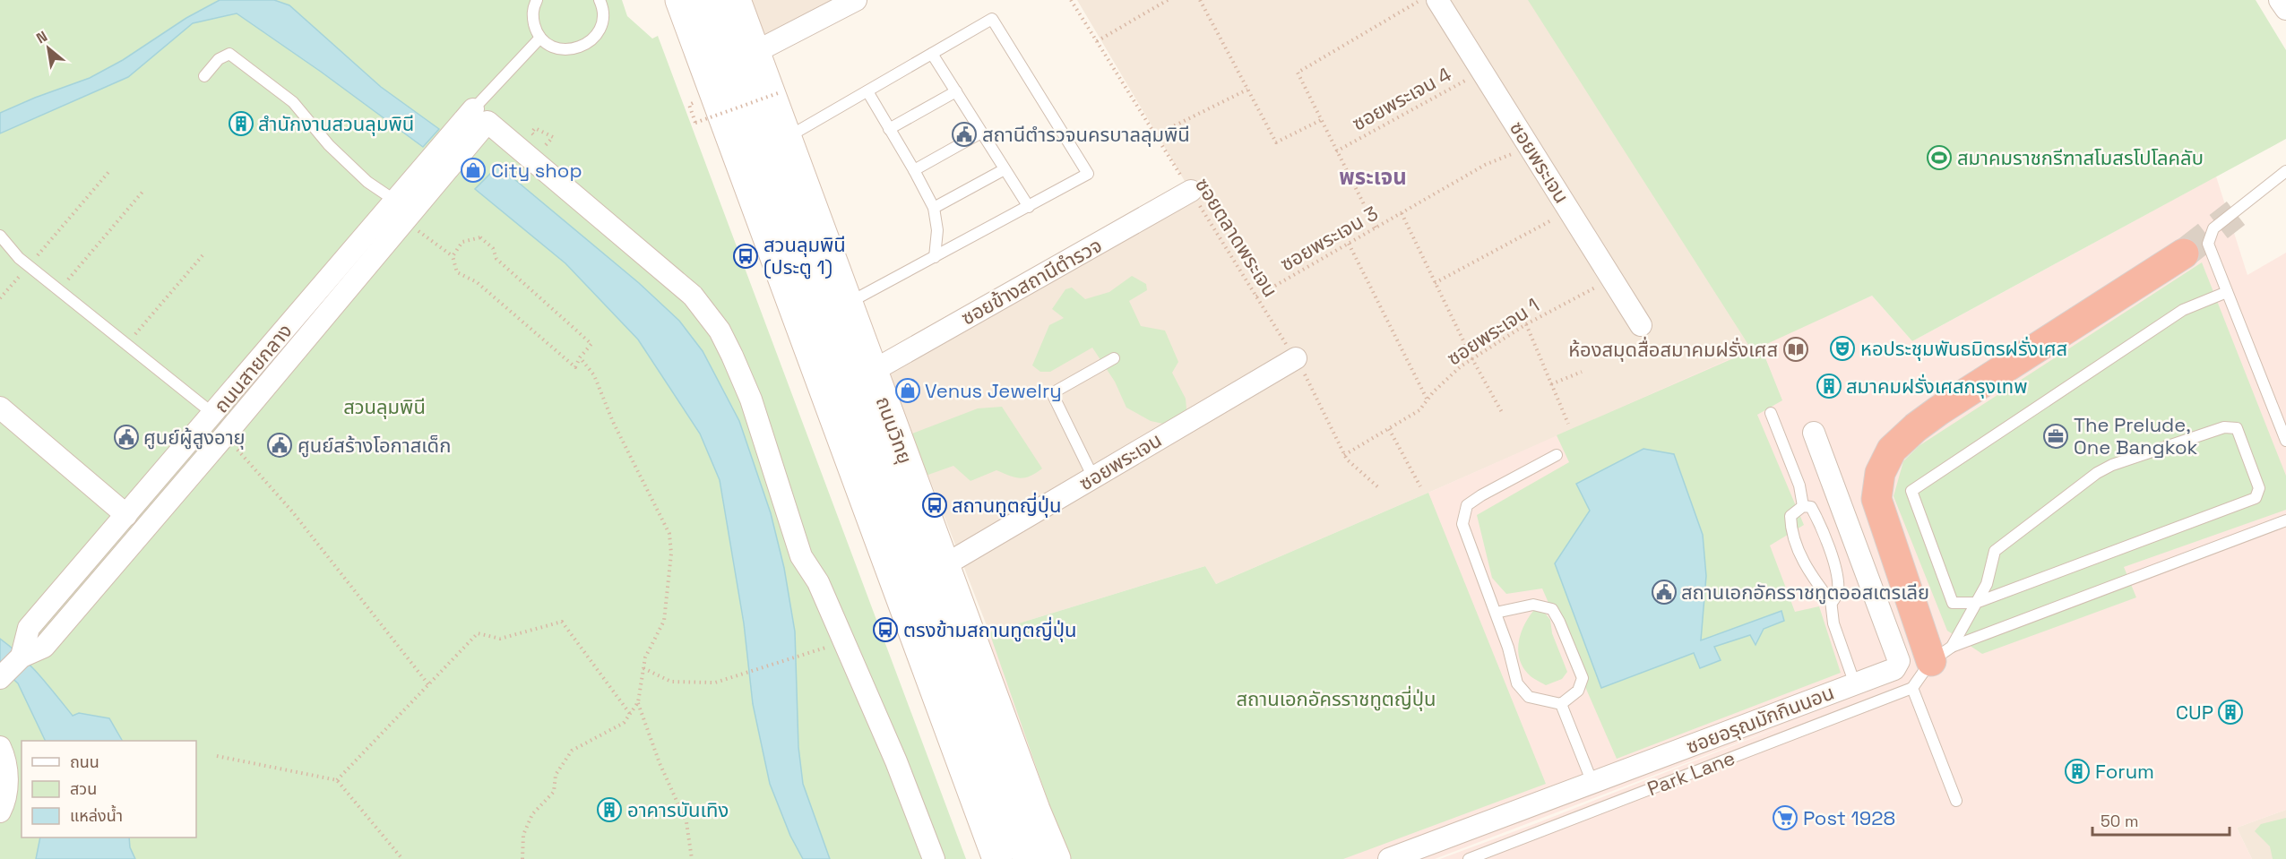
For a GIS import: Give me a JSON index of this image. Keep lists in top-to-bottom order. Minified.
{"streets":{"main road":["ถนนวิทยุ"],"street":["ซอยพระเจน","ซอยข้างสถานีตำรวจ","ถนนสายกลาง","ซอยอรุณมักกินนอน"],"lane":["Park Lane"],"path":["ซอยพระเจน 4","ซอยตลาดพระเจน","ซอยพระเจน 3","ซอยพระเจน 1"]},"crossings":[["ซอยพระเจน 4","ซอยพระเจน"],["ซอยพระเจน","ซอยตลาดพระเจน"],["ซอยพระเจน","ซอยพระเจน 3"],["ซอยพระเจน","ซอยพระเจน 1"],["ซอยพระเจน","ถนนวิทยุ"],["ซอยตลาดพระเจน","ซอยพระเจน 3"],["ซอยตลาดพระเจน","ซอยข้างสถานีตำรวจ"],["ซอยตลาดพระเจน","ซอยพระเจน 1"],["ซอยข้างสถานีตำรวจ","ถนนวิทยุ"]],"districts":["พระเจน"],"parks":["สวนลุมพินี","สถานเอกอัครราชทูตญี่ปุ่น"],"places":{"building":["สำนักงานสวนลุมพินี","สมาคมฝรั่งเศสกรุงเทพ","CUP","Forum","อาคารบันเทิง"],"public building":["สถานีตำรวจนครบาลลุมพินี","ศูนย์ผู้สูงอายุ","ศูนย์สร้างโอกาสเด็ก","สถานเอกอัครราชทูตออสเตรเลีย"],"sports":["สมาคมราชกรีฑาสโมสรโปโลคลับ"],"shop":["City shop","Venus Jewelry"],"bus stop":["สวนลุมพินี (ประตู 1)","สถานทูตญี่ปุ่น","ตรงข้ามสถานทูตญี่ปุ่น"],"theatre":["หอประชุมพันธมิตรฝรั่งเศส"],"library":["ห้องสมุดสื่อสมาคมฝรั่งเศส"],"office":["The Prelude, One Bangkok"],"supermarket":["Post 1928"]},"legend":["ถนน","สวน","แหล่งน้ำ"],"scale_bar":"50 m","north":"top left"}
